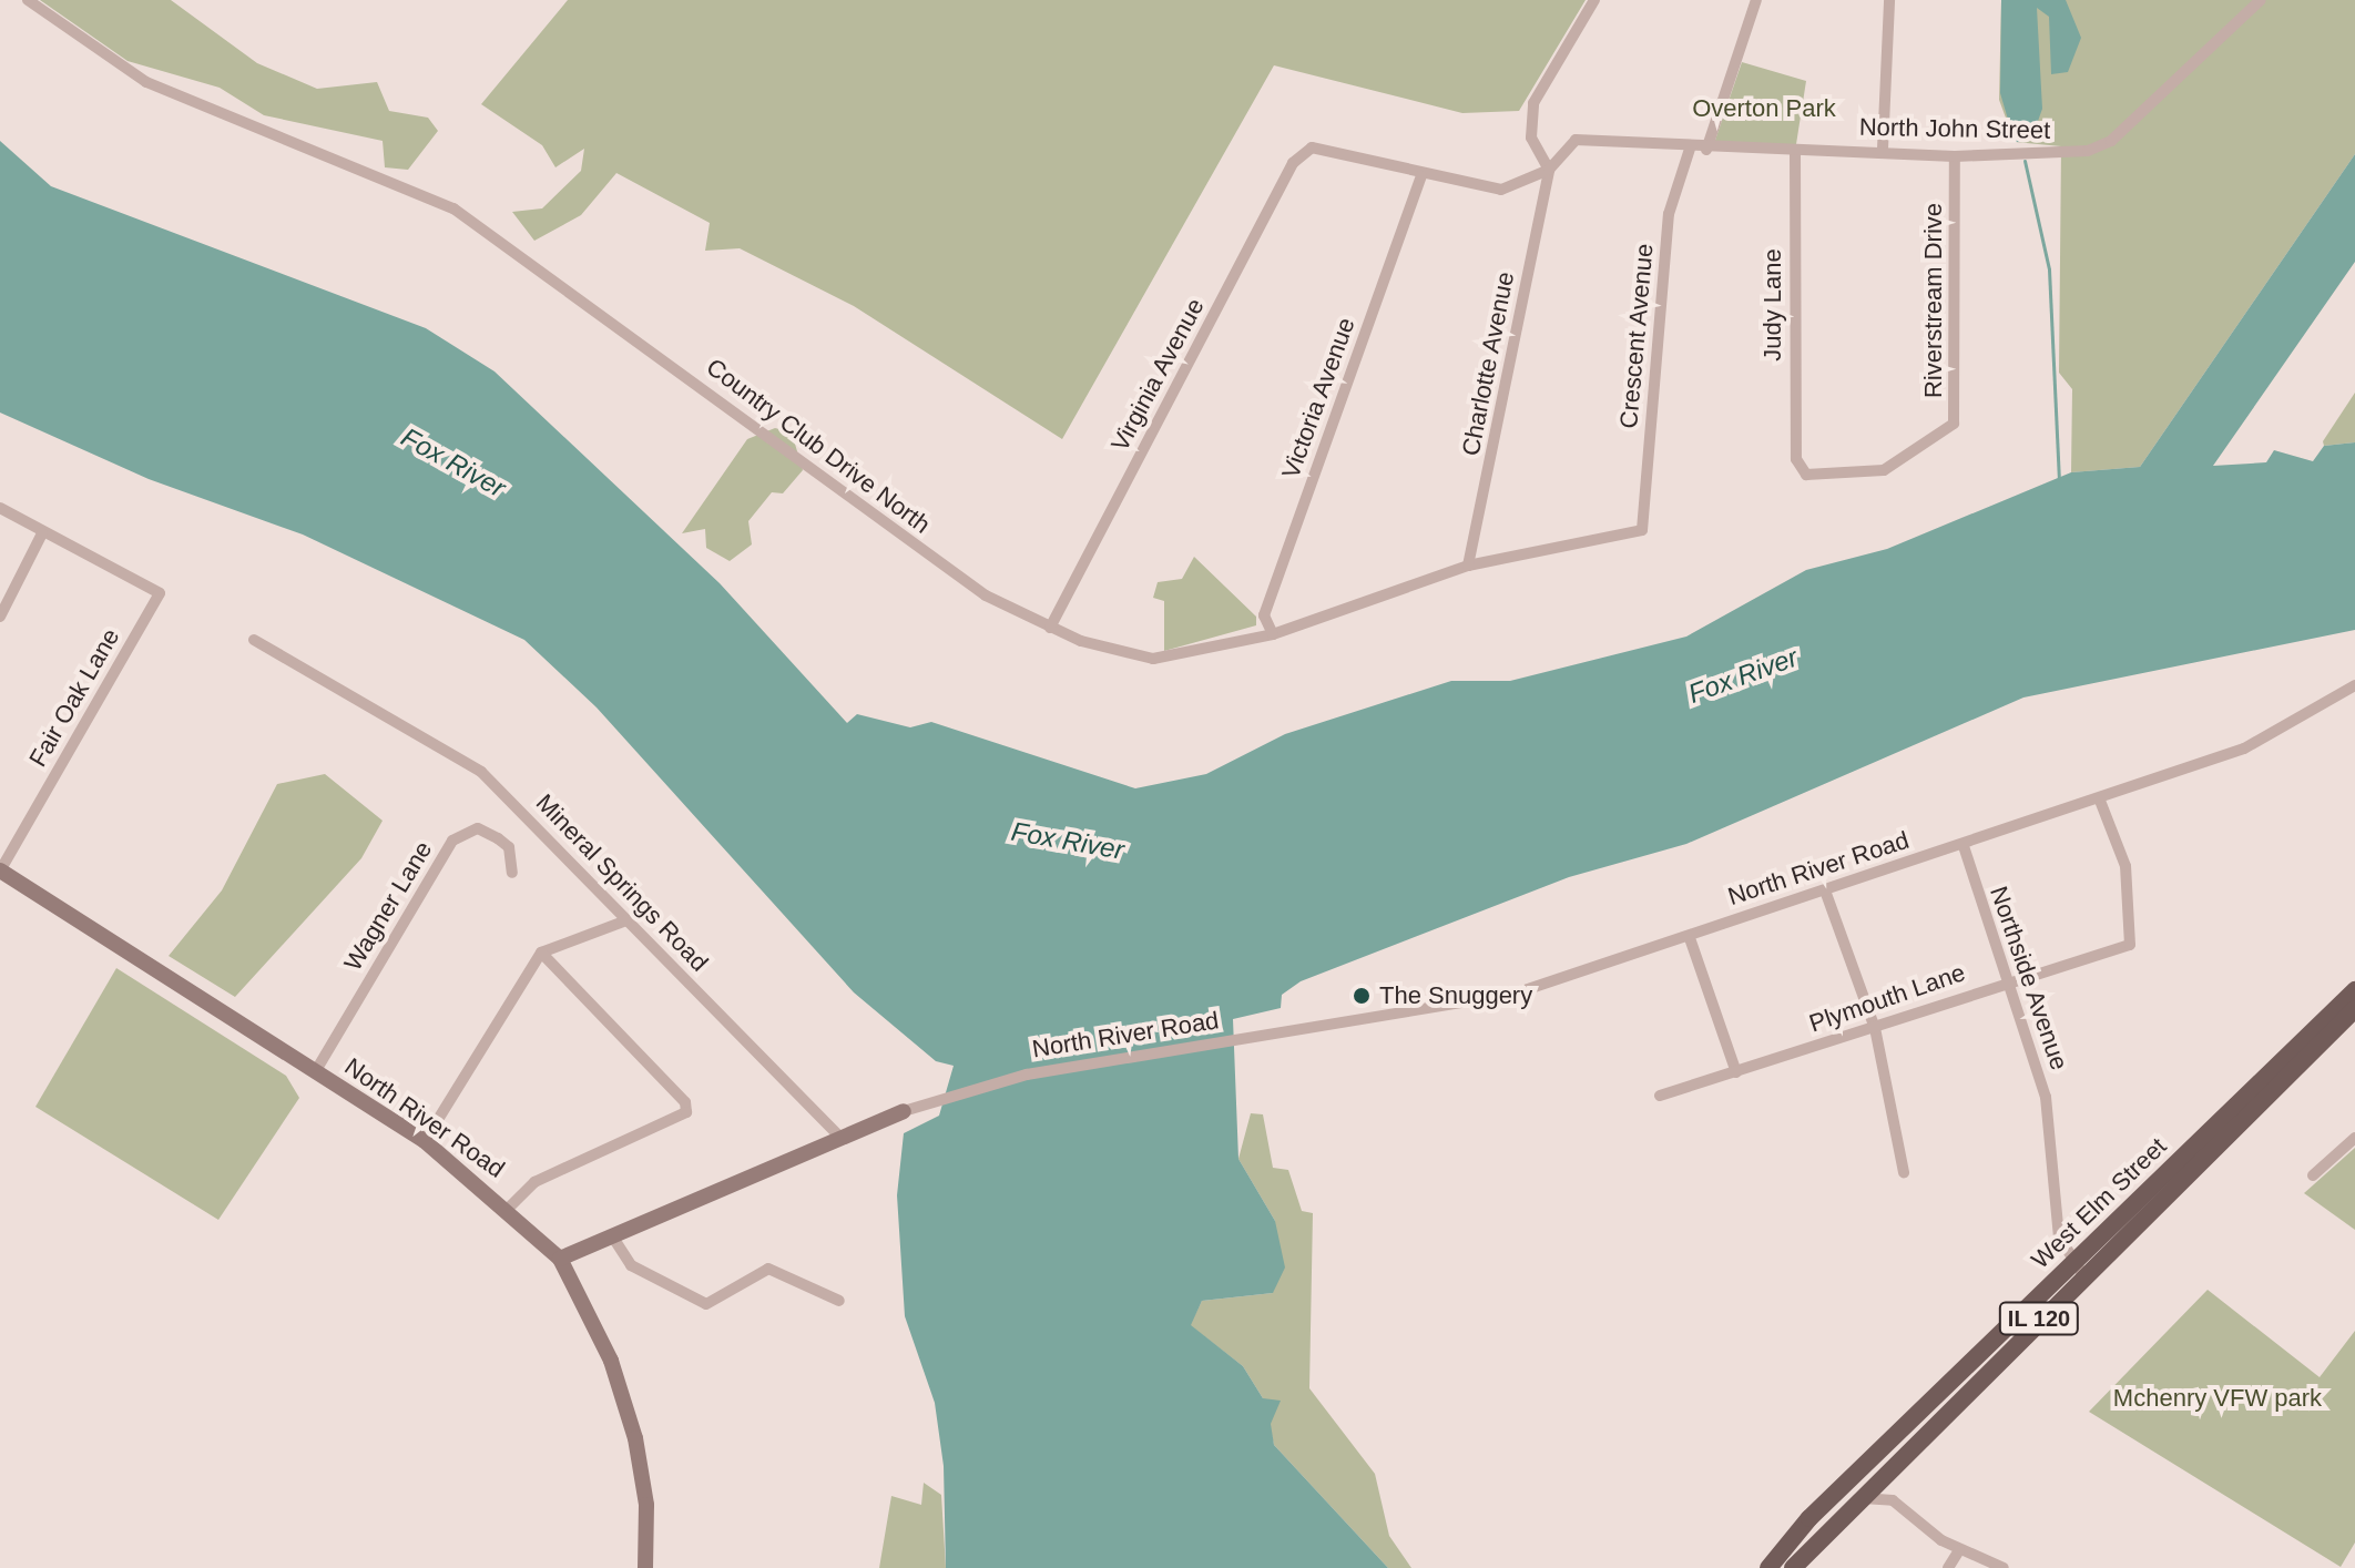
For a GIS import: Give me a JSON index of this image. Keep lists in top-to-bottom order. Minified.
{"streets":{"main road":["West Elm Street","IL 120"],"street":["North John Street","Riverstream Drive","Judy Lane","Crescent Avenue","Charlotte Avenue","Virginia Avenue","Victoria Avenue","Country Club Drive North","Fair Oak Lane","North River Road","Mineral Springs Road","Wagner Lane","Northside Avenue","Plymouth Lane"]},"crossings":[["North John Street","Riverstream Drive"],["North John Street","Judy Lane"],["North John Street","Crescent Avenue"],["North John Street","Charlotte Avenue"],["North John Street","Virginia Avenue"],["North John Street","Victoria Avenue"],["Riverstream Drive","Judy Lane"],["Crescent Avenue","Country Club Drive North"],["Charlotte Avenue","Country Club Drive North"],["Virginia Avenue","Country Club Drive North"],["Victoria Avenue","Country Club Drive North"],["Fair Oak Lane","North River Road"],["North River Road","Mineral Springs Road"],["North River Road","Wagner Lane"],["North River Road","Northside Avenue"],["North River Road","Plymouth Lane"],["Northside Avenue","Plymouth Lane"],["Northside Avenue","West Elm Street"]],"water":["Fox River"],"parks":["Overton Park","Mchenry VFW park"],"places":["The Snuggery"]}
